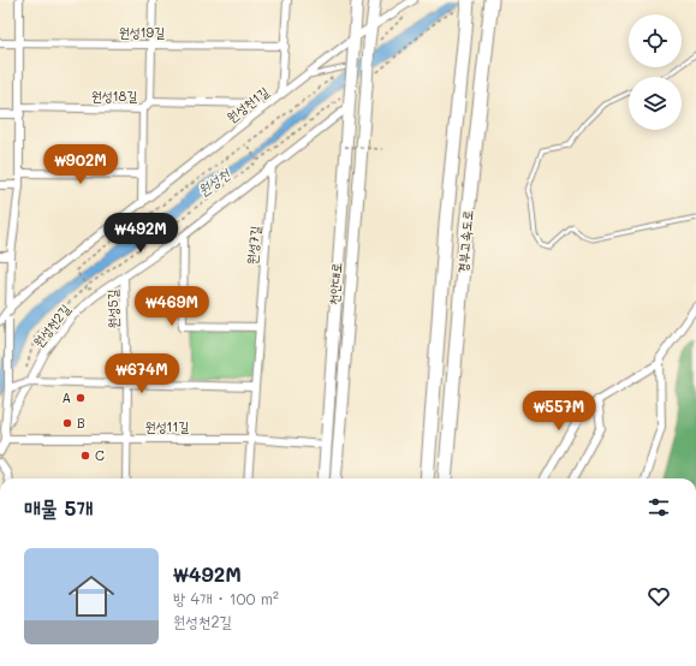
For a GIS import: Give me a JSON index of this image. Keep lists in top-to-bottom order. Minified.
{"streets":{"highway":["경부고속도로"],"main road":["천안대로"],"street":["원성19길","원성18길","원성천1길","원성7길","원성5길","원성천2길","원성11길"]},"crossings":[["원성18길","원성천1길"],["원성천1길","천안대로"],["원성7길","원성천2길"],["원성7길","원성11길"],["천안대로","원성천2길"],["천안대로","원성11길"],["원성5길","원성천2길"],["원성5길","원성11길"]],"water":["원성천"],"places":["A","B","C"],"page":{"price":["₩902M","₩492M","₩469M","₩674M","₩557M"],"heading":"매물 5개","list":[{"name":"₩492M","note":"방 4개 · 100 m² · 원성천2길"}]}}
